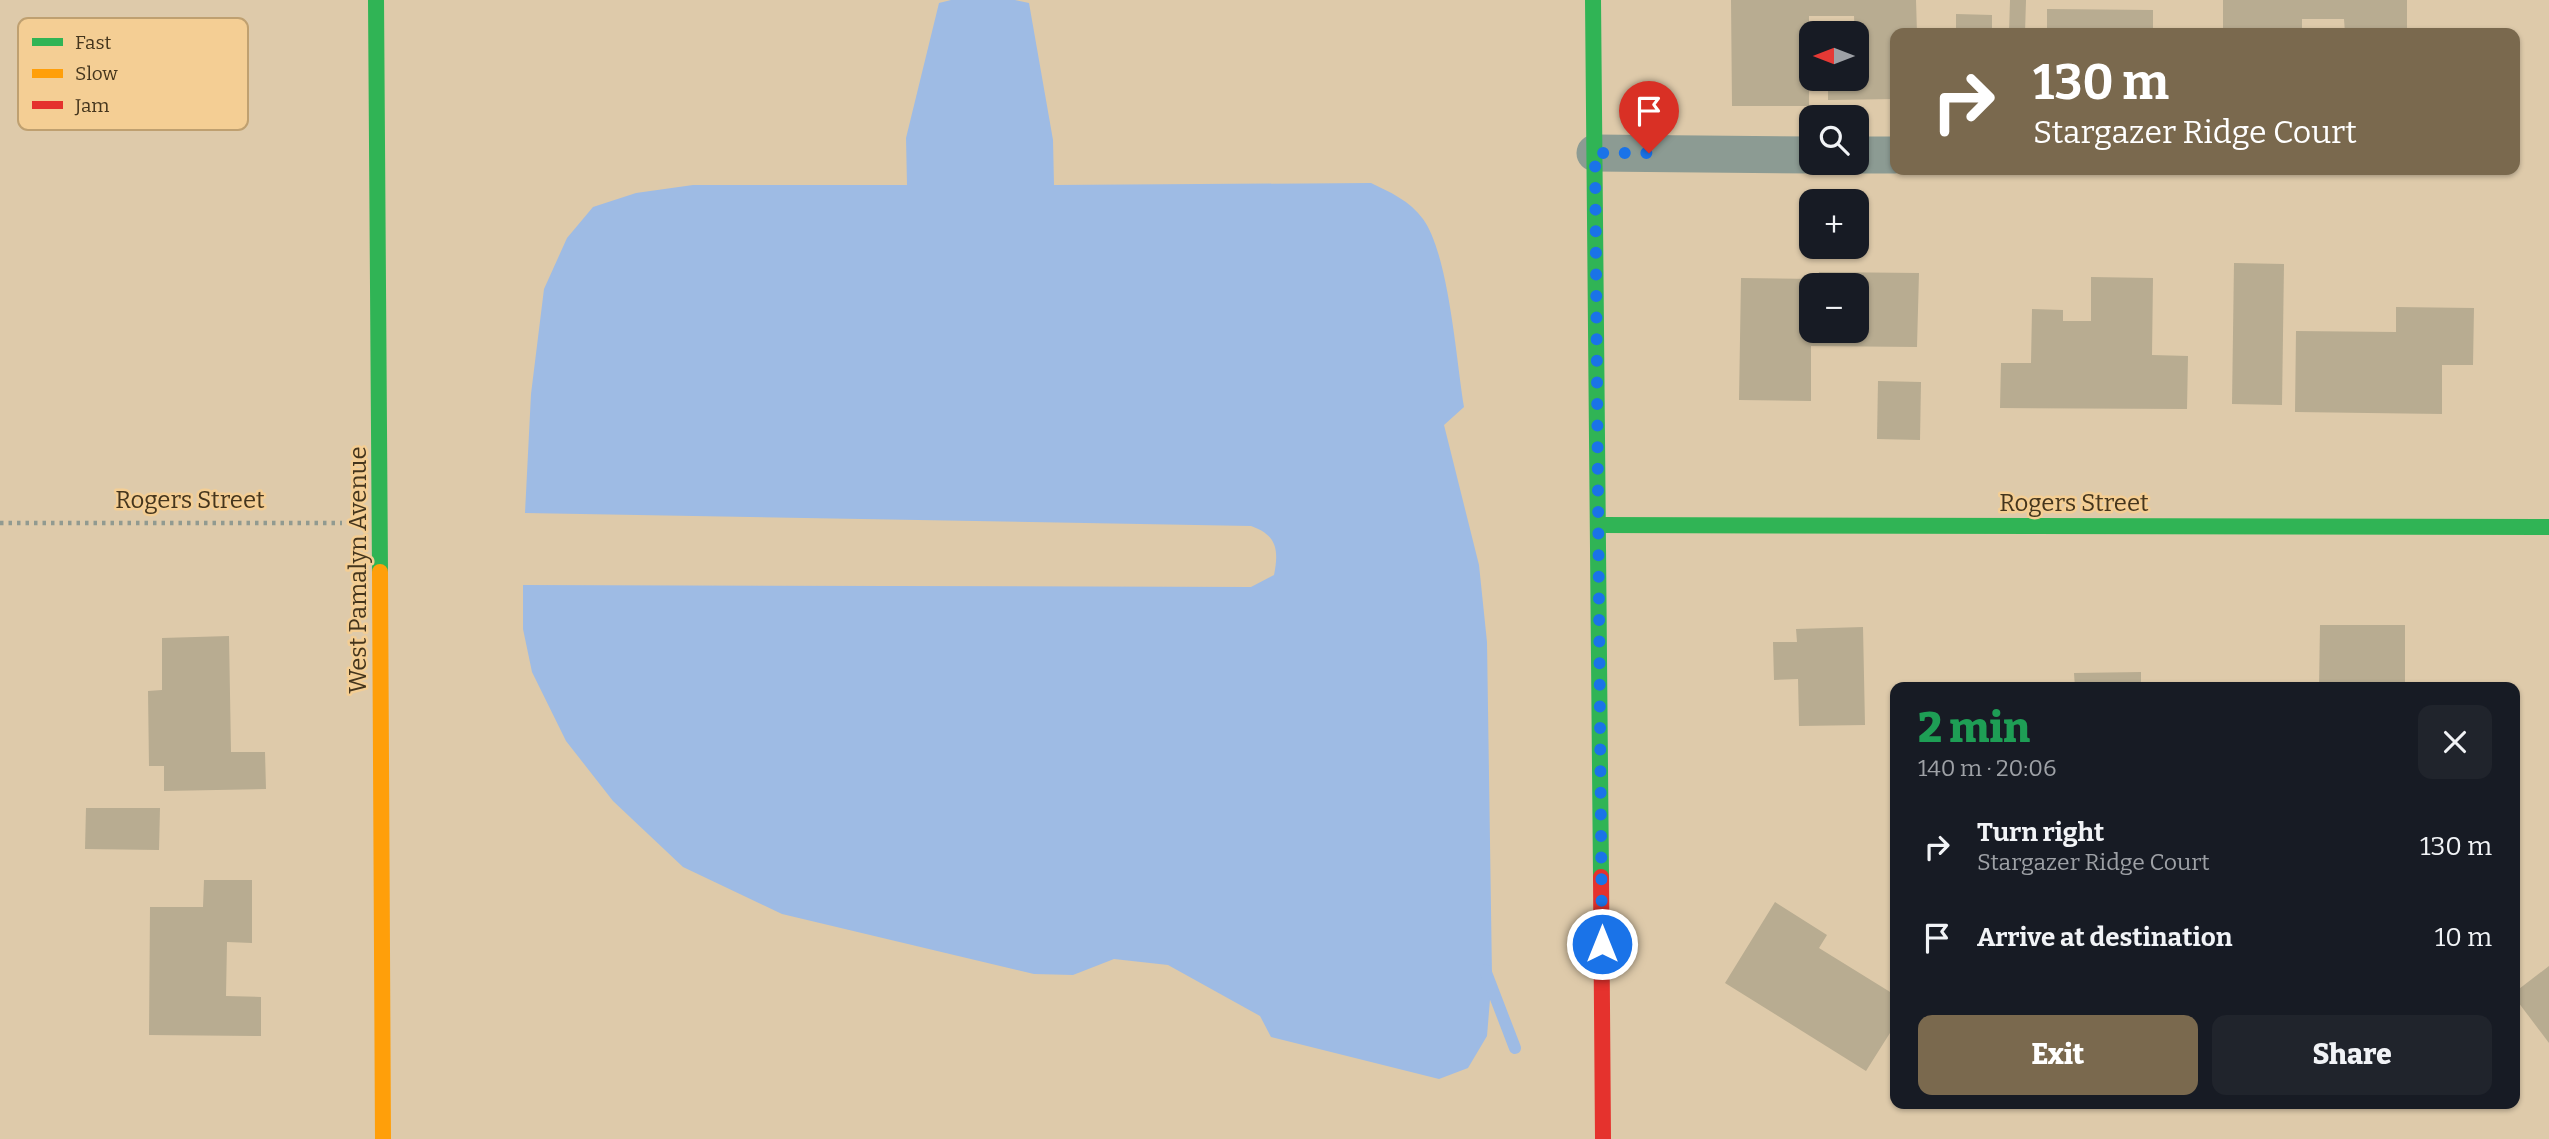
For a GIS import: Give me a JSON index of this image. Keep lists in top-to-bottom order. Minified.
{"streets":{"street":["Rogers Street","West Pamalyn Avenue"]},"crossings":[["Rogers Street","West Pamalyn Avenue"]],"legend":["Fast","Slow","Jam"],"north":"left","page":{"map_buttons":["+","−"],"turn":["130 m","Stargazer Ridge Court"],"heading":["2 min","140 m · 20:06"],"list":[{"name":"Turn right","note":"Stargazer Ridge Court","value":"130 m"},{"name":"Arrive at destination","value":"10 m"}],"buttons":["Exit","Share"]}}
